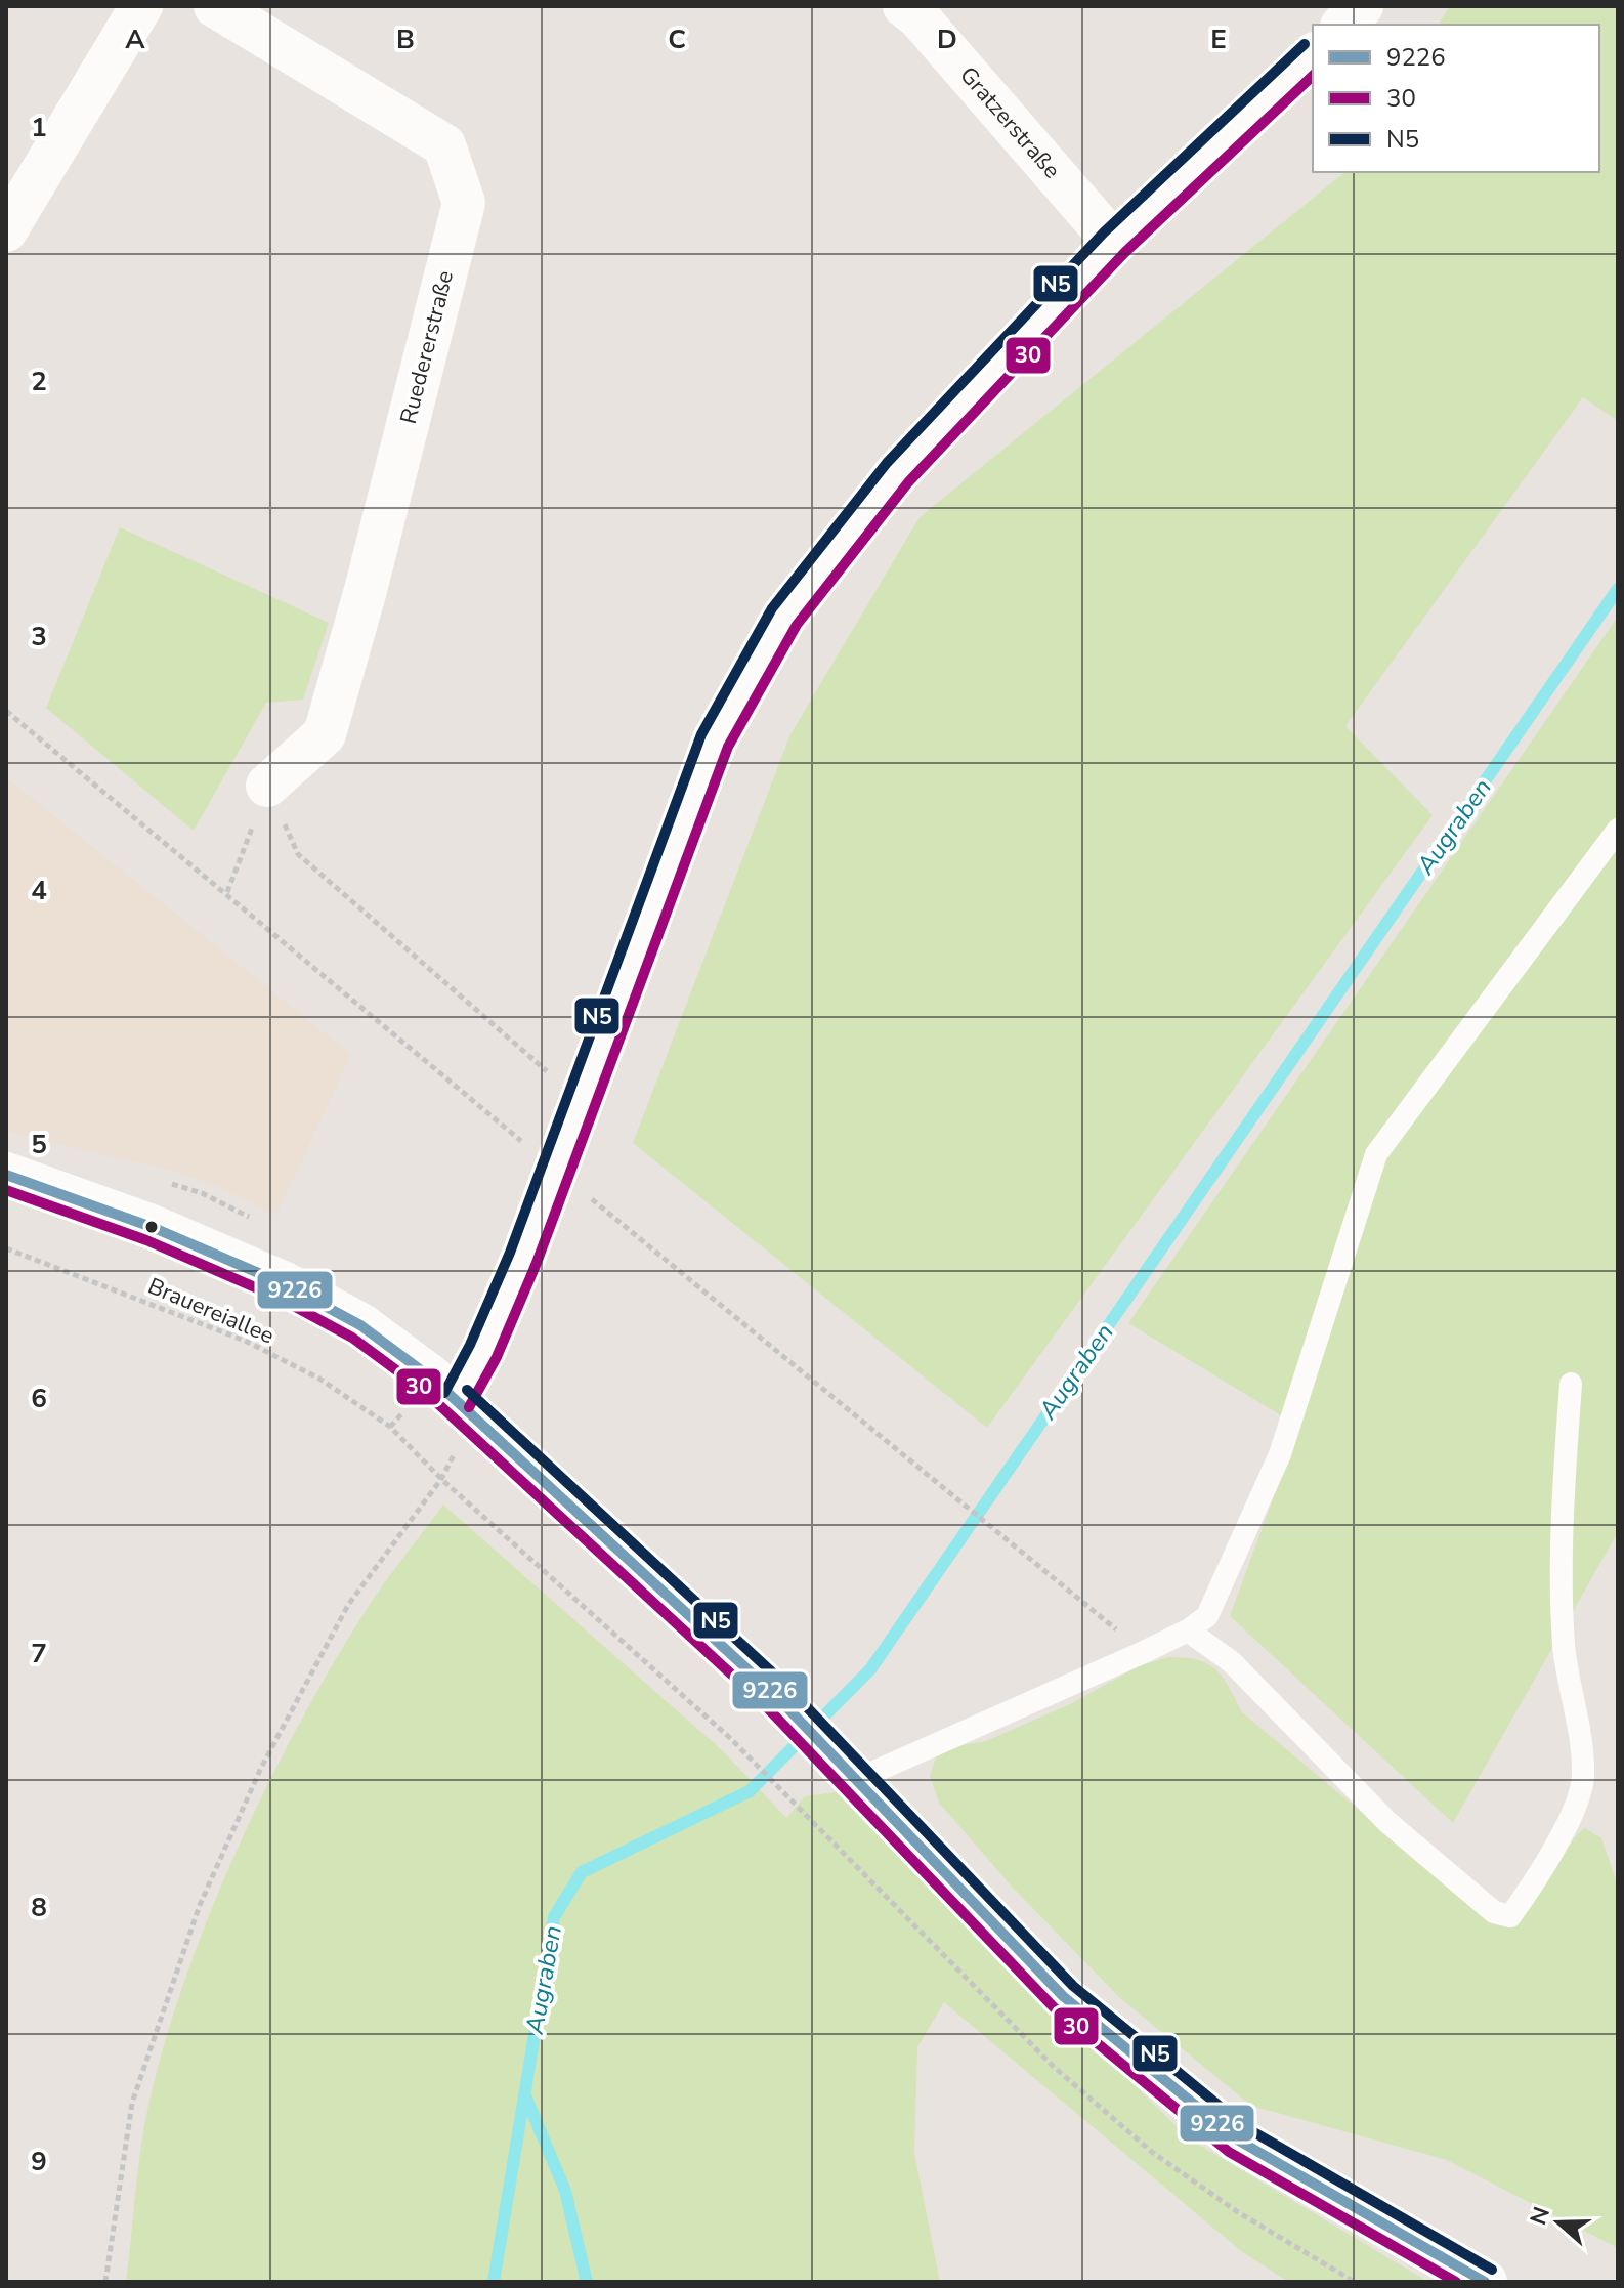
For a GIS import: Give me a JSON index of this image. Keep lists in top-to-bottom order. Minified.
{"streets":{"street":["Gratzerstraße","Ruedererstraße"],"path":["Brauereiallee"]},"water":["Augraben"],"lines":["transit line N5","transit line 30","transit line 9226"],"legend":["9226","30","N5"],"north":"left","grid":{"columns":["A","B","C","D","E"],"rows":["1","2","3","4","5","6","7","8","9"]}}
